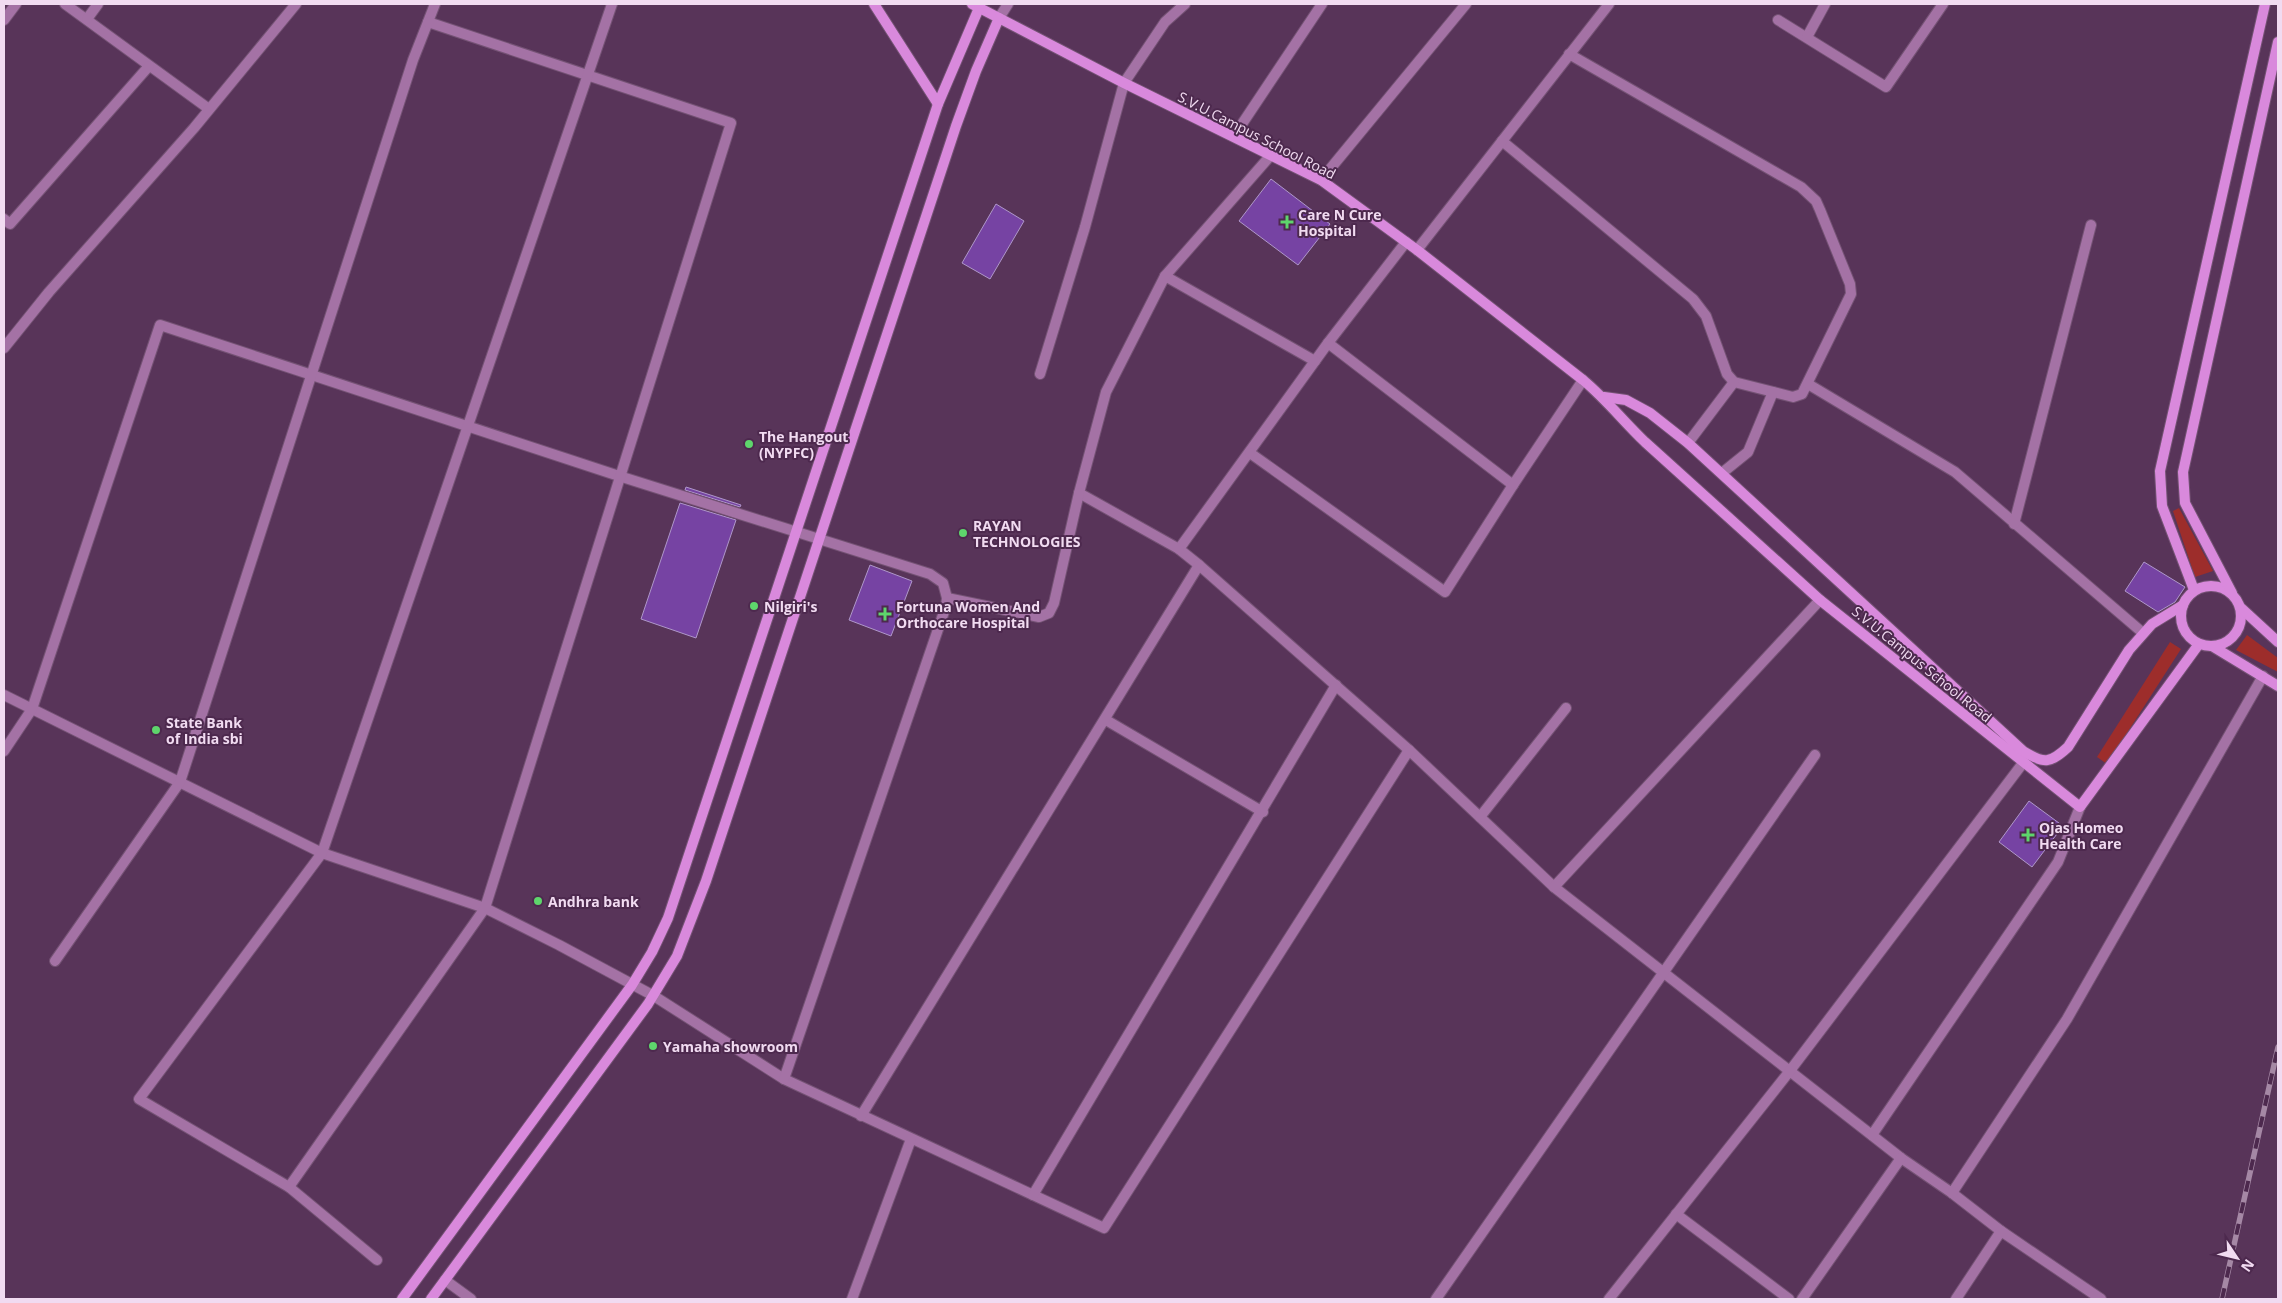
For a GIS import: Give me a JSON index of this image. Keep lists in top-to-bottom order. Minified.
{"streets":{"street":["S.V.U.Campus School Road"]},"places":{"health":["Care N Cure Hospital","Fortuna Women And Orthocare Hospital","Ojas Homeo Health Care"],"other":["The Hangout (NYPFC)","RAYAN TECHNOLOGIES","Nilgiri's","State Bank of India sbi","Andhra bank","Yamaha showroom"]},"north":"bottom right"}
